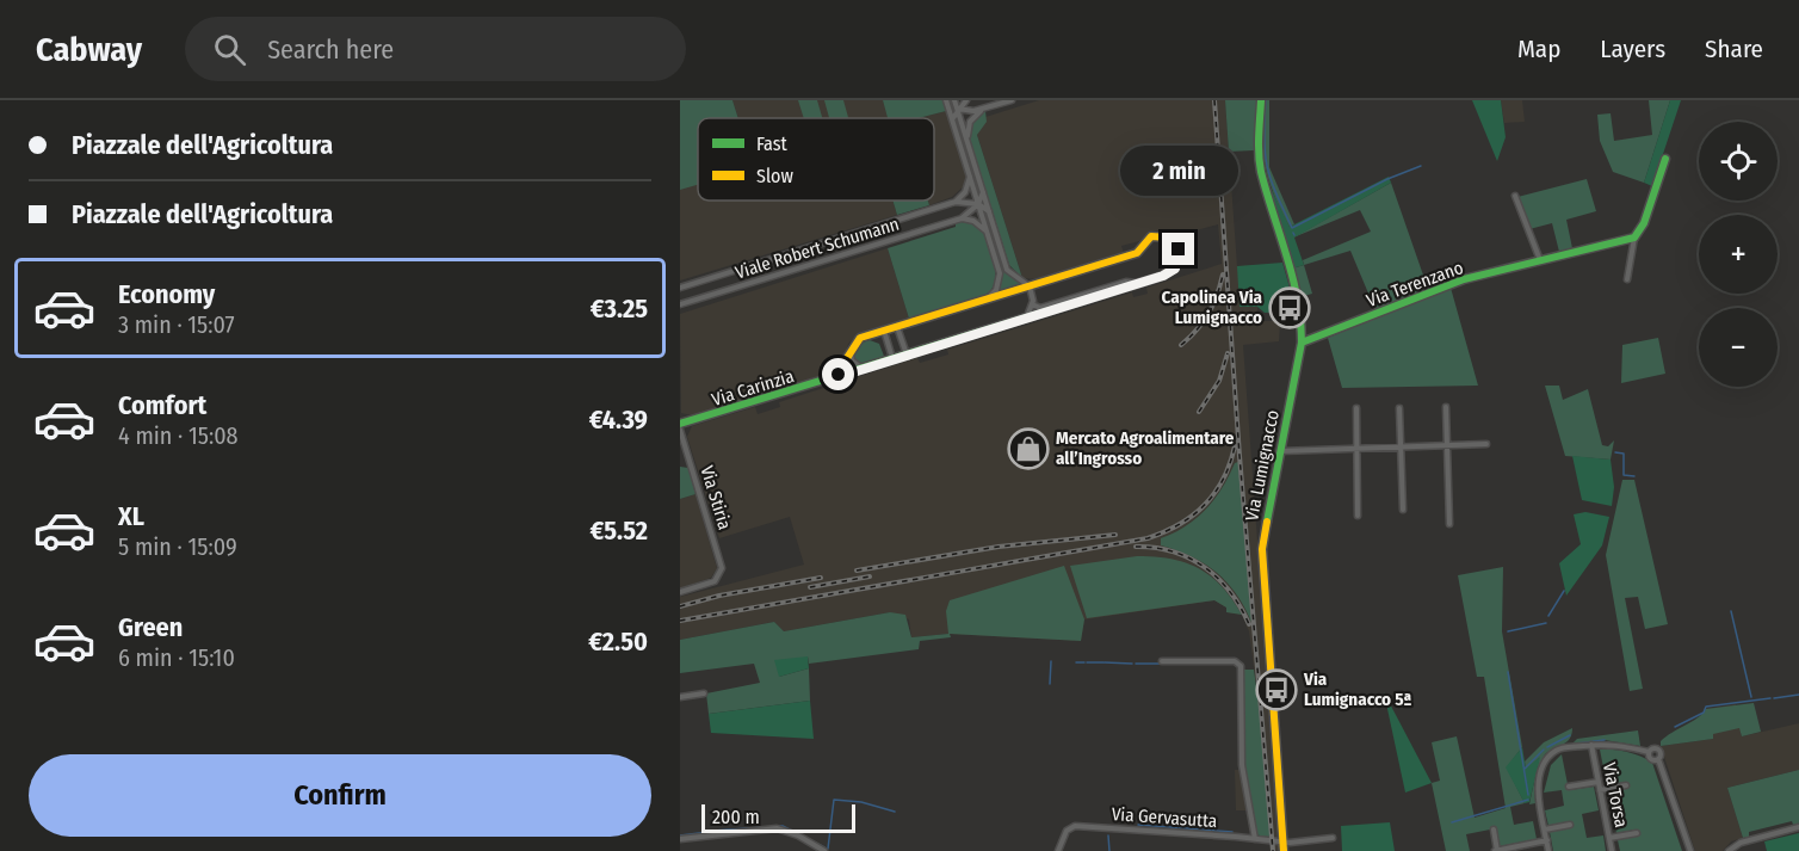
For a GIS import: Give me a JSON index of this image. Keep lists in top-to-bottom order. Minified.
{"streets":{"street":["Viale Robert Schumann","Via Terenzano","Via Carinzia","Via Lumignacco","Via Stiria","Via Torsa","Via Gervasutta"]},"crossings":[["Via Terenzano","Via Lumignacco"],["Via Carinzia","Via Stiria"],["Via Lumignacco","Via Gervasutta"]],"places":{"bus stop":["Capolinea Via Lumignacco","Via Lumignacco 5ª"],"shop":["Mercato Agroalimentare all’Ingrosso"]},"legend":["Fast","Slow"],"scale_bar":"200 m","page":{"header":"Cabway","search":"Search here","nav":["Map","Layers","Share"],"banner":["Piazzale dell'Agricoltura","Piazzale dell'Agricoltura"],"map_buttons":["+","−"],"bubble":"2 min","list":[{"name":"Economy","note":"3 min · 15:07","value":"€3.25"},{"name":"Comfort","note":"4 min · 15:08","value":"€4.39"},{"name":"XL","note":"5 min · 15:09","value":"€5.52"},{"name":"Green","note":"6 min · 15:10","value":"€2.50"}],"buttons":"Confirm","scale":"200 m"}}
